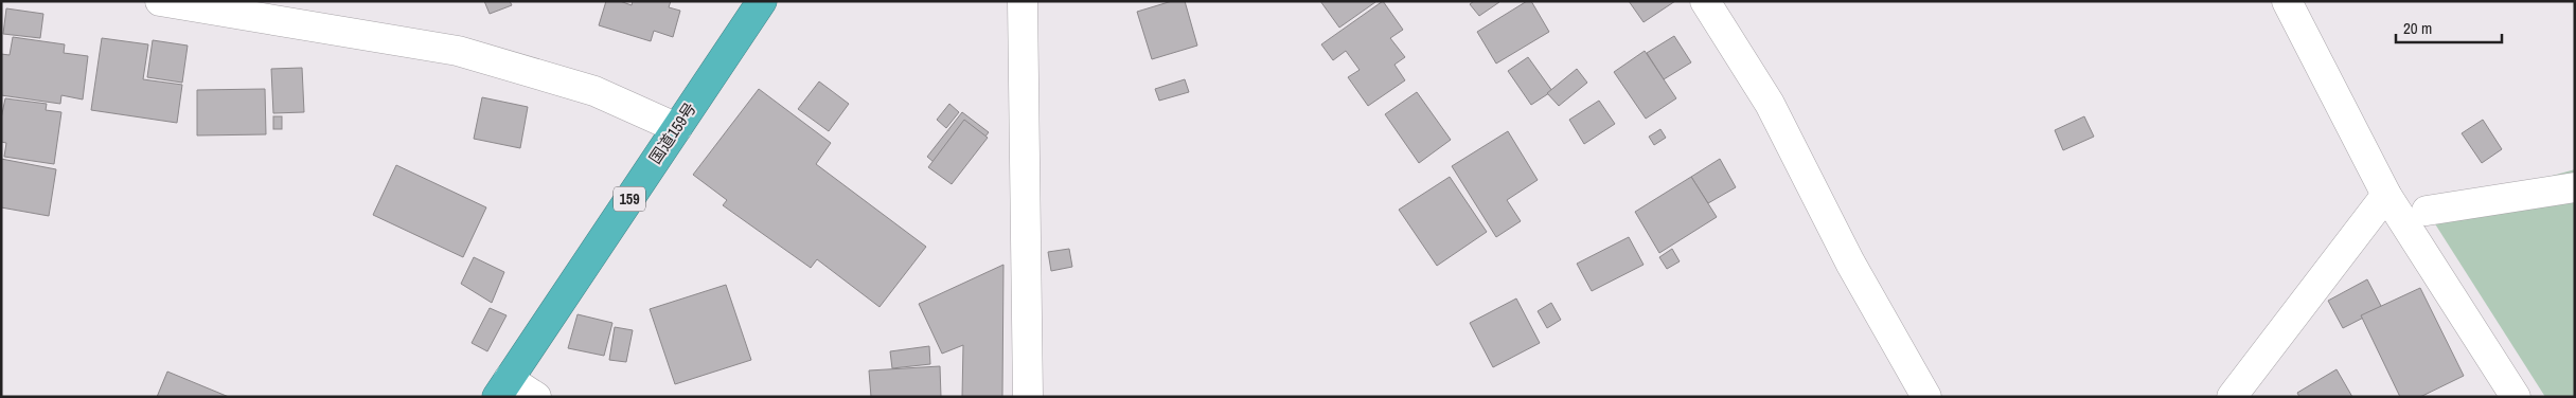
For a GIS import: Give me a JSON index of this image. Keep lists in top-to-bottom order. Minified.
{"streets":{"highway":["国道159号","159"]},"scale_bar":"20 m"}
